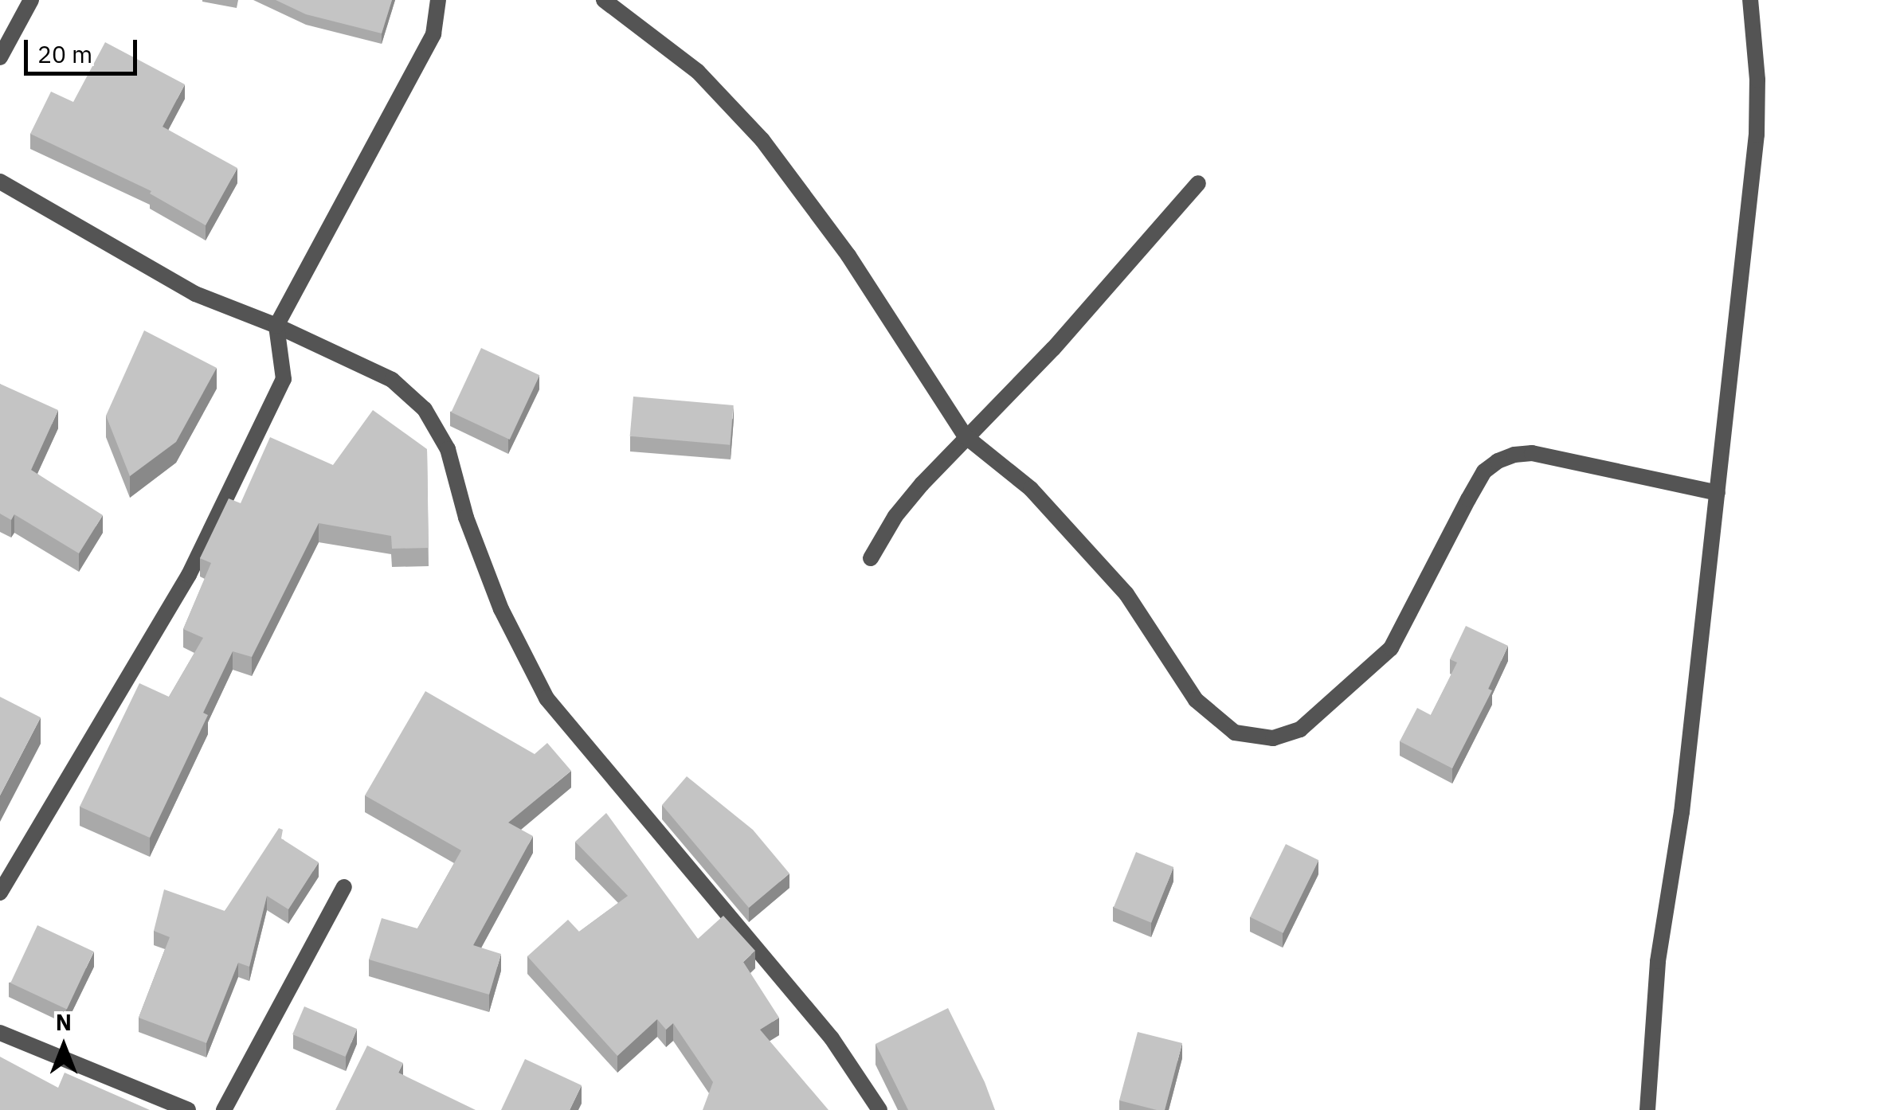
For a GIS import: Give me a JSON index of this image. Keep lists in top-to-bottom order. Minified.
{"scale_bar":"20 m","north":"top"}
